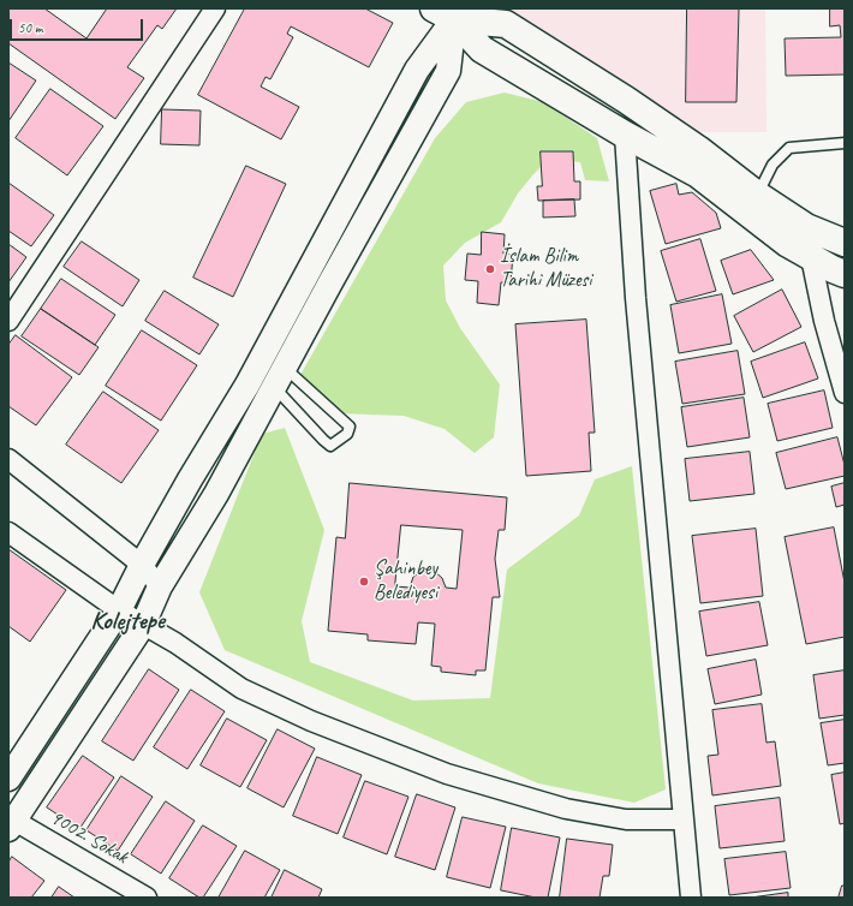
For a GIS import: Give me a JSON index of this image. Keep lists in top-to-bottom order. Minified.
{"streets":{"street":["9002. Sokak"]},"districts":["Kolejtepe"],"places":["İslam Bilim Tarihi Müzesi","Şahinbey Belediyesi"],"scale_bar":"50 m"}
